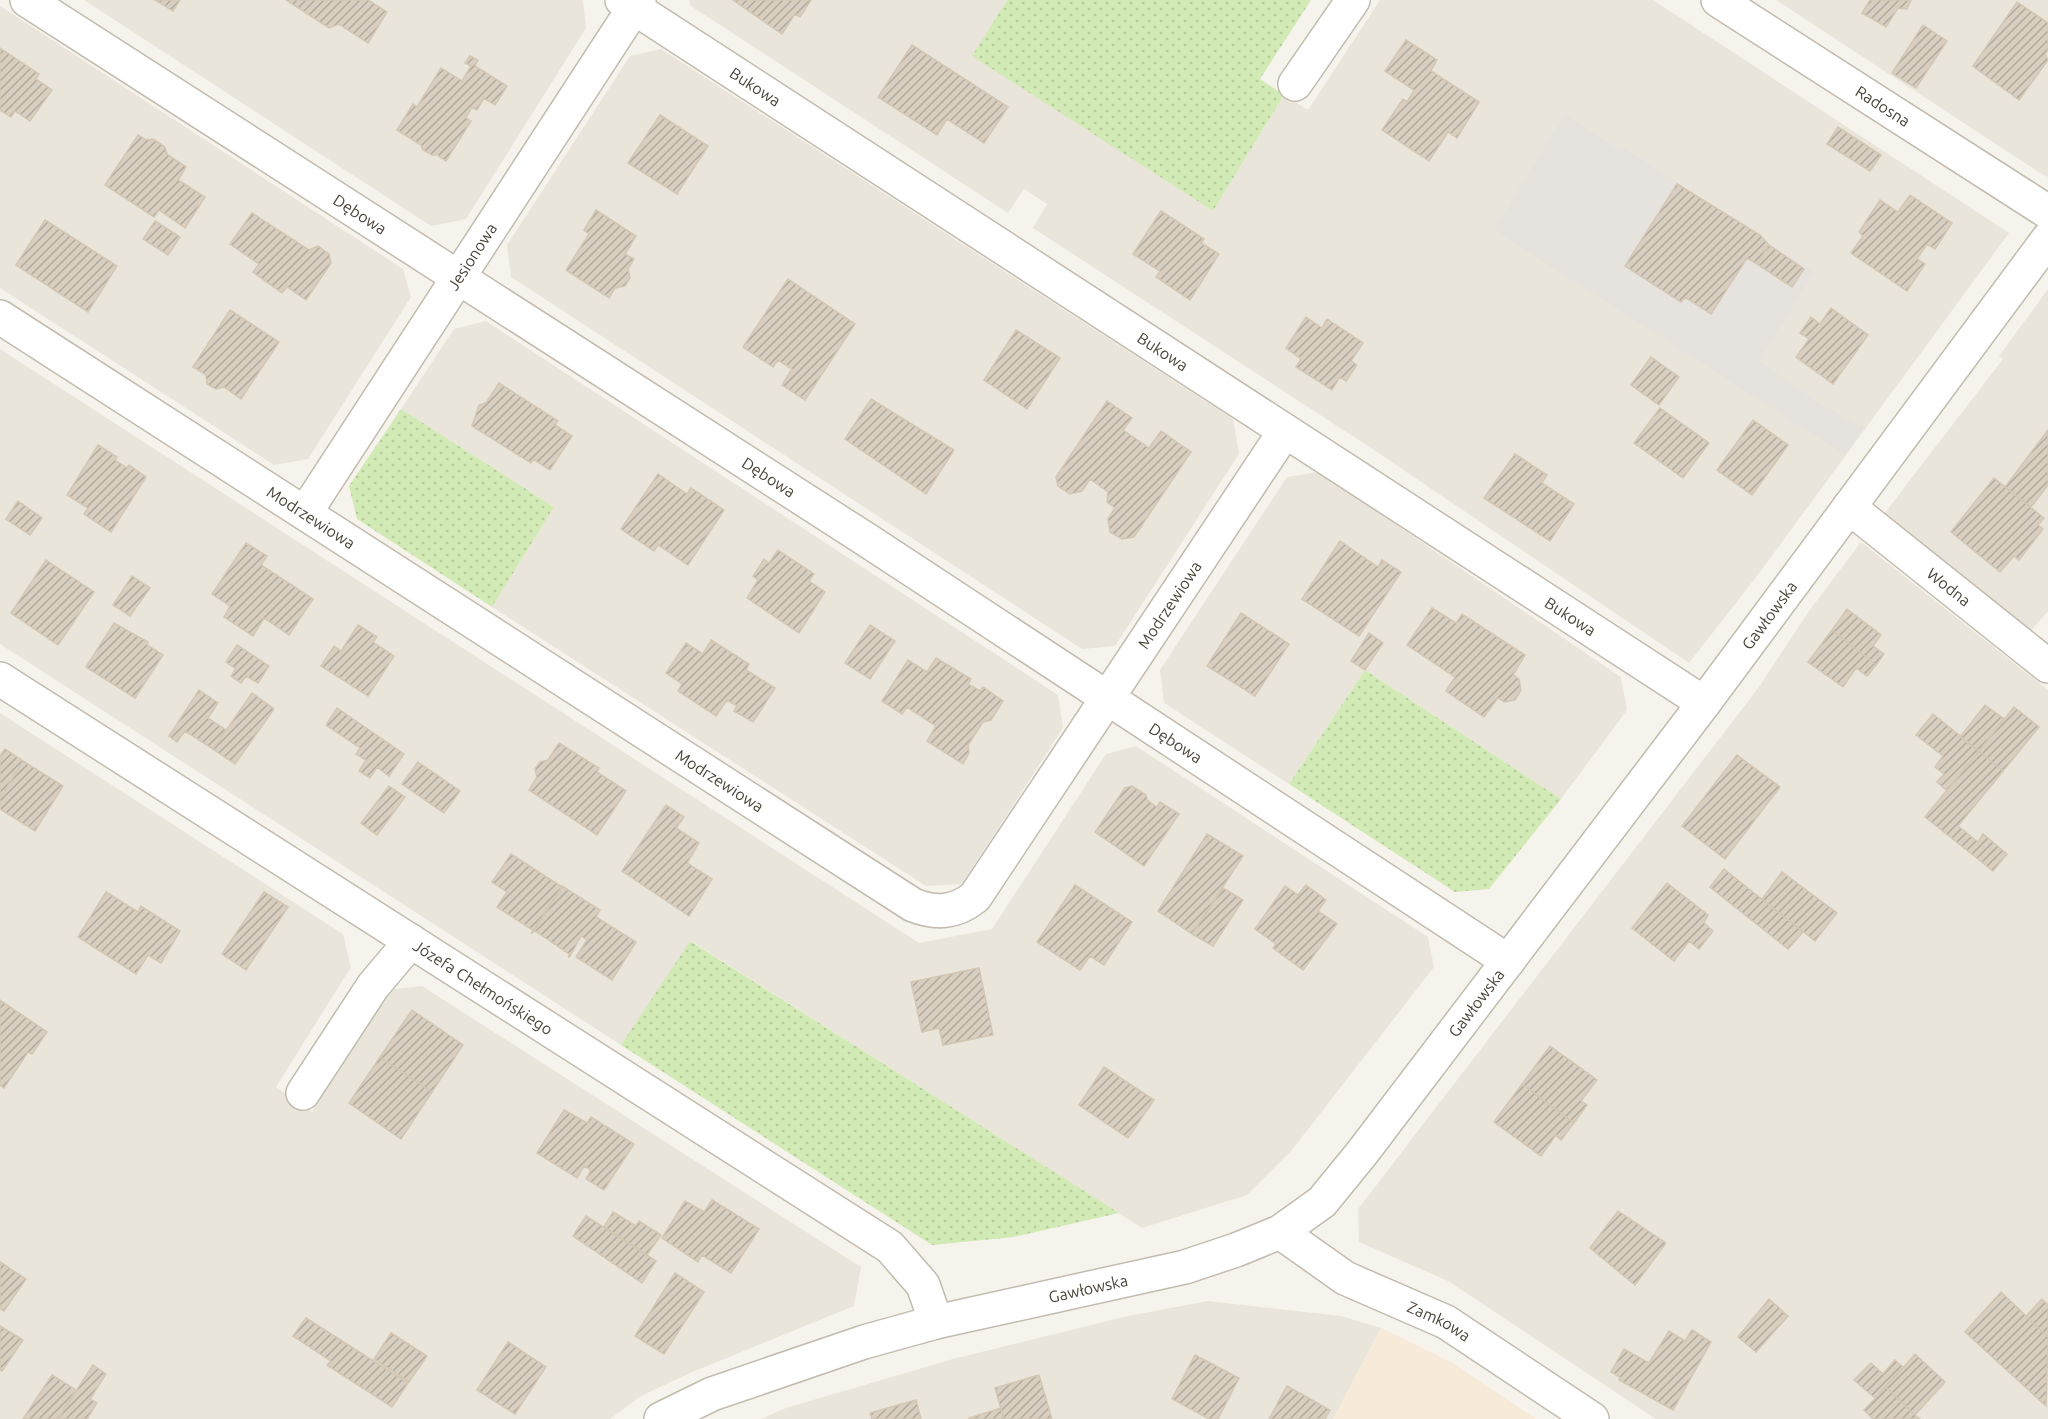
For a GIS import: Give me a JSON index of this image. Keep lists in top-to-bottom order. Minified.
{"streets":{"street":["Bukowa","Radosna","Dębowa","Jesionowa","Modrzewiowa","Wodna","Gawłowska","Józefa Chełmońskiego","Zamkowa"]},"crossings":[["Bukowa","Jesionowa"],["Bukowa","Modrzewiowa"],["Bukowa","Gawłowska"],["Dębowa","Jesionowa"],["Dębowa","Modrzewiowa"],["Dębowa","Gawłowska"],["Jesionowa","Modrzewiowa"],["Wodna","Gawłowska"],["Gawłowska","Józefa Chełmońskiego"],["Gawłowska","Zamkowa"]]}
